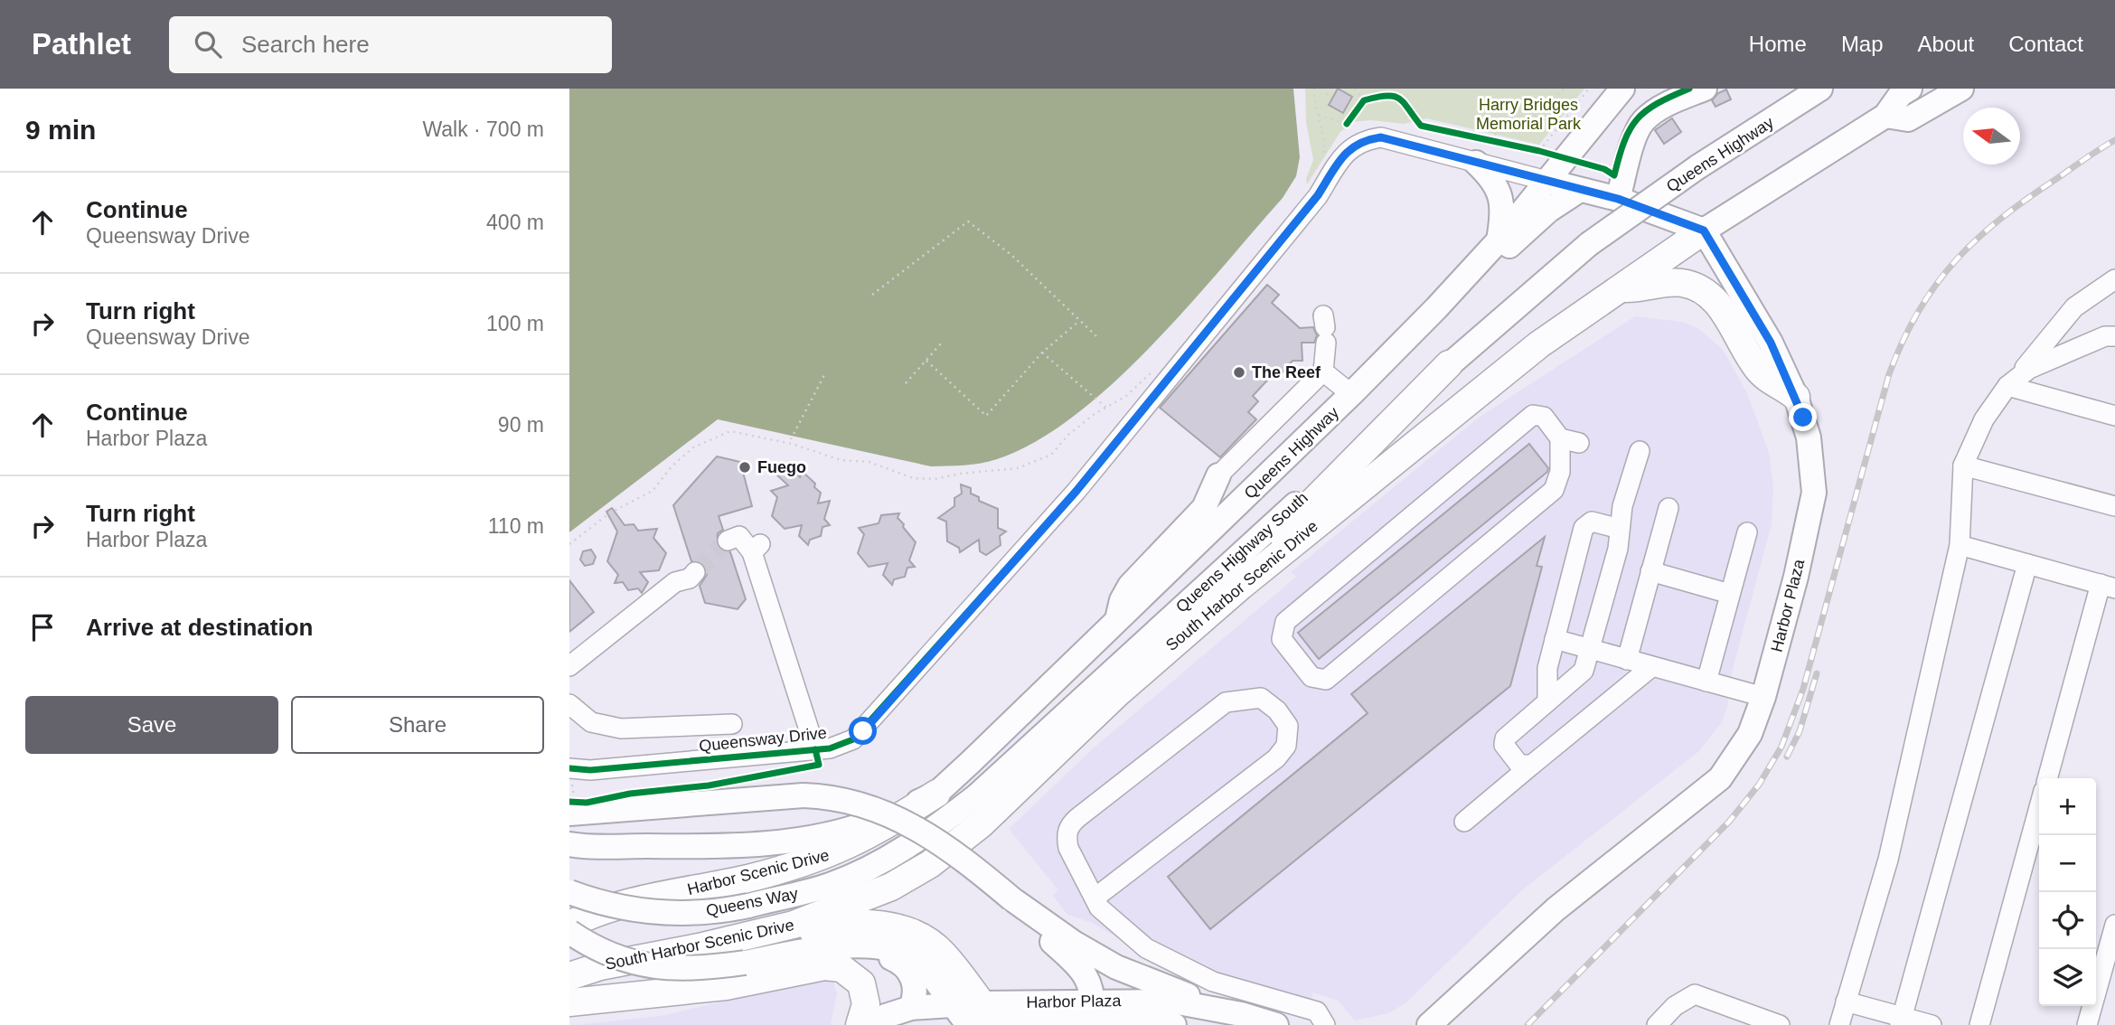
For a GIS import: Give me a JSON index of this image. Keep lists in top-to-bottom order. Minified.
{"streets":{"highway":["South Harbor Scenic Drive","Harbor Scenic Drive"],"main road":["Queens Highway","Queens Highway South","Harbor Plaza","Queens Way"],"street":["Queensway Drive"]},"crossings":[["Queens Highway","Queens Highway South"],["Queens Highway","Queensway Drive"],["Queens Highway","Harbor Scenic Drive"],["Queens Highway South","Queens Way"],["South Harbor Scenic Drive","Harbor Plaza"]],"parks":["Harry Bridges Memorial Park"],"places":["The Reef","Fuego"],"north":"left","page":{"header":"Pathlet","search":"Search here","nav":["Home","Map","About","Contact"],"heading":["9 min","Walk · 700 m"],"list":[["Continue","Queensway Drive","400 m"],["Turn right","Queensway Drive","100 m"],["Continue","Harbor Plaza","90 m"],["Turn right","Harbor Plaza","110 m"],"Arrive at destination"],"buttons":["Save","Share"],"map_buttons":["+","−"]}}
